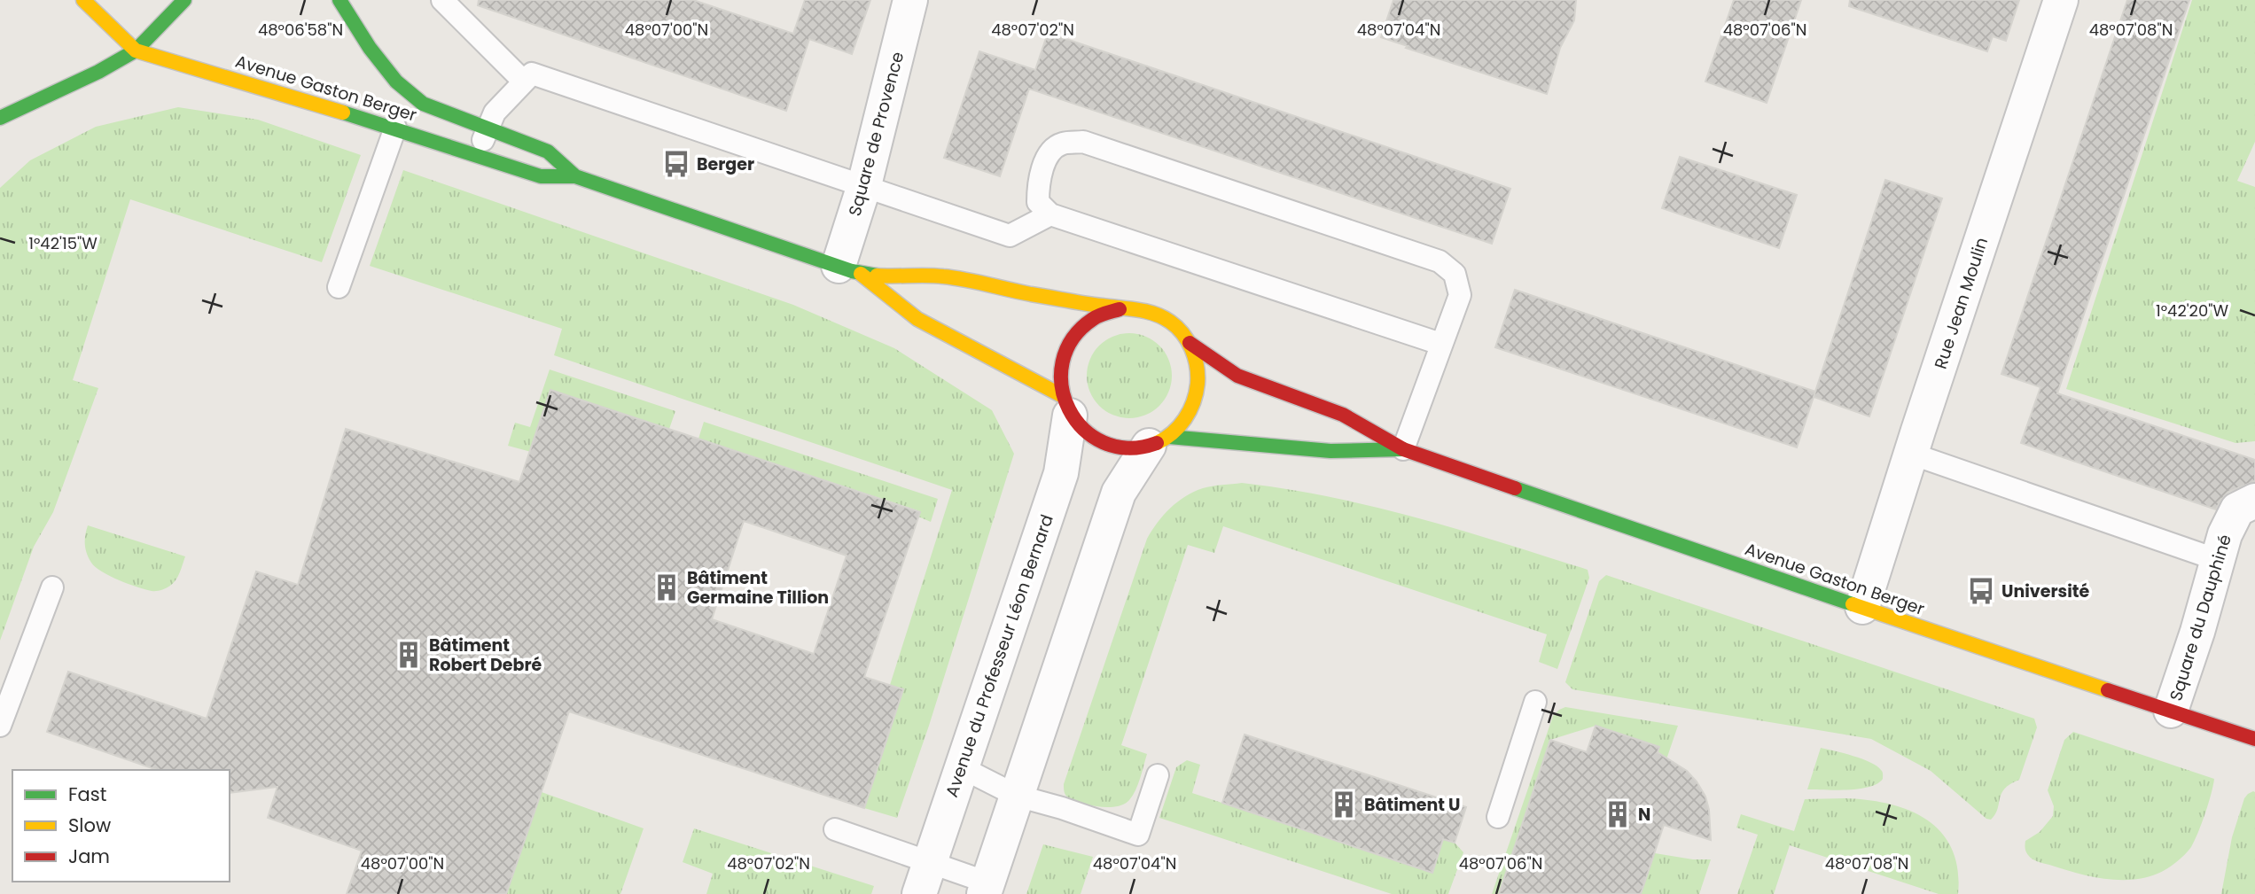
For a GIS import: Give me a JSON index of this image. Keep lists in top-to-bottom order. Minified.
{"streets":{"street":["Avenue Gaston Berger","Square de Provence","Rue Jean Moulin","Square du Dauphiné","Avenue du Professeur Léon Bernard"]},"crossings":[["Avenue Gaston Berger","Square de Provence"],["Avenue Gaston Berger","Rue Jean Moulin"],["Avenue Gaston Berger","Square du Dauphiné"],["Avenue Gaston Berger","Avenue du Professeur Léon Bernard"]],"places":{"bus stop":["Berger","Université"],"building":["Bâtiment Germaine Tillion","Bâtiment Robert Debré","Bâtiment U","N"]},"legend":["Fast","Slow","Jam"],"coordinates":["48°06'58\"N","48°07'00\"N","48°07'02\"N","48°07'04\"N","48°07'06\"N","48°07'08\"N","1°42'15\"W","1°42'20\"W"]}
